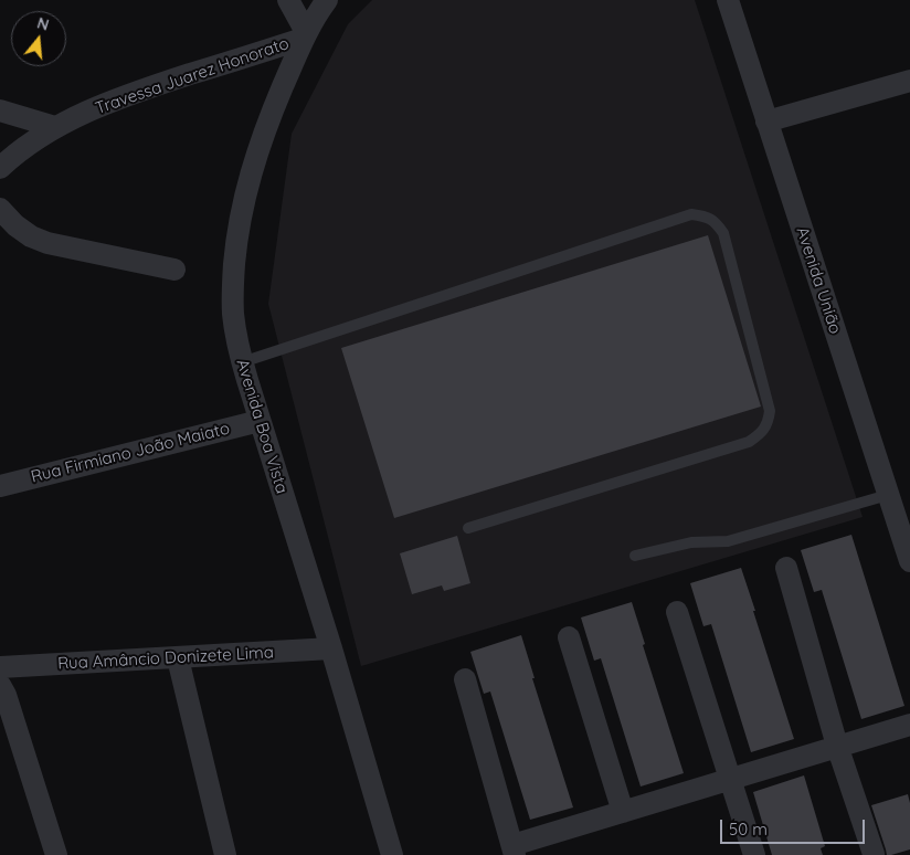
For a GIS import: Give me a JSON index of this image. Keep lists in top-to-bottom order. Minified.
{"streets":{"street":["Travessa Juarez Honorato","Avenida União","Avenida Boa Vista","Rua Firmiano João Maiato","Rua Amâncio Donizete Lima"]},"crossings":[["Travessa Juarez Honorato","Avenida Boa Vista"],["Avenida Boa Vista","Rua Firmiano João Maiato"],["Avenida Boa Vista","Rua Amâncio Donizete Lima"]],"scale_bar":"50 m","north":"top"}
